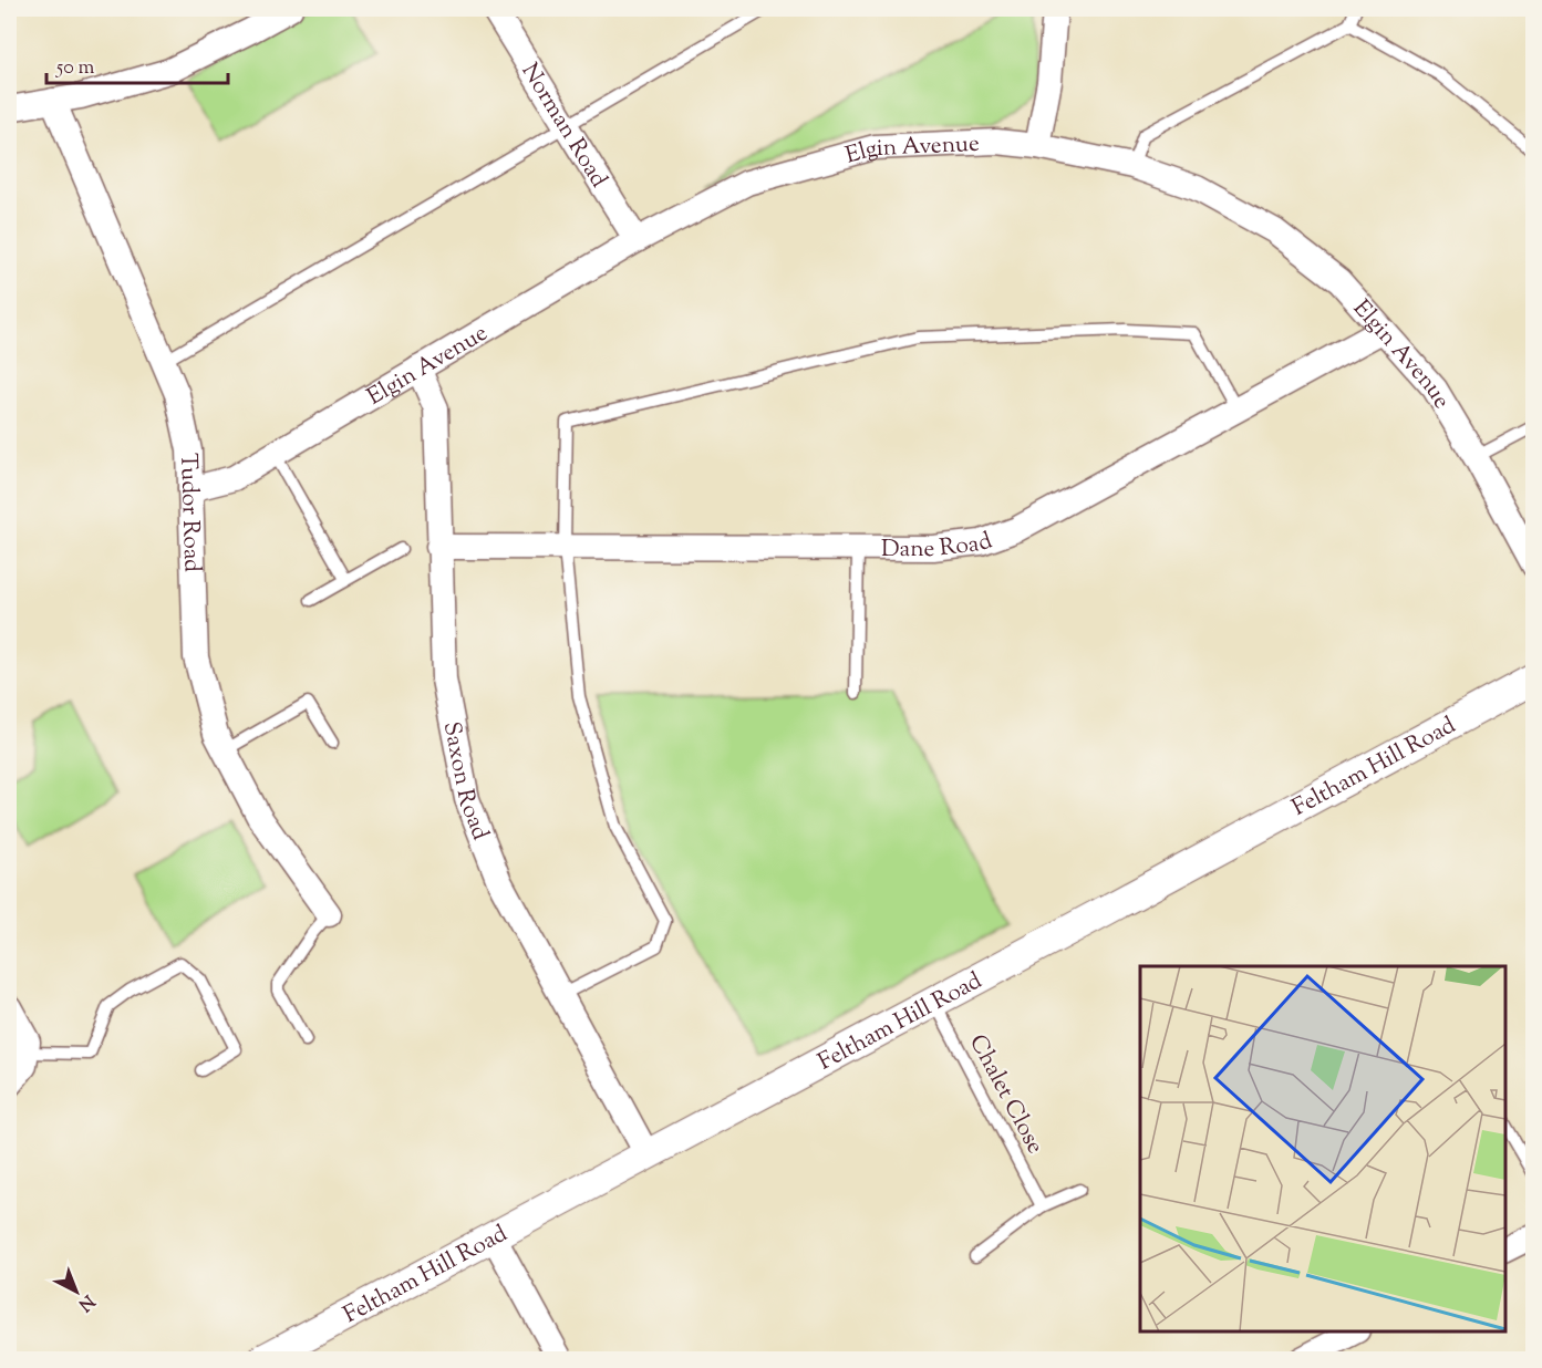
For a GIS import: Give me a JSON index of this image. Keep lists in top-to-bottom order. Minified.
{"streets":{"street":["Norman Road","Elgin Avenue","Tudor Road","Dane Road","Feltham Hill Road","Saxon Road"],"lane":["Chalet Close"]},"crossings":[["Norman Road","Elgin Avenue"],["Elgin Avenue","Tudor Road"],["Elgin Avenue","Dane Road"],["Elgin Avenue","Saxon Road"],["Dane Road","Saxon Road"],["Feltham Hill Road","Saxon Road"],["Feltham Hill Road","Chalet Close"]],"scale_bar":"50 m","north":"bottom right"}
